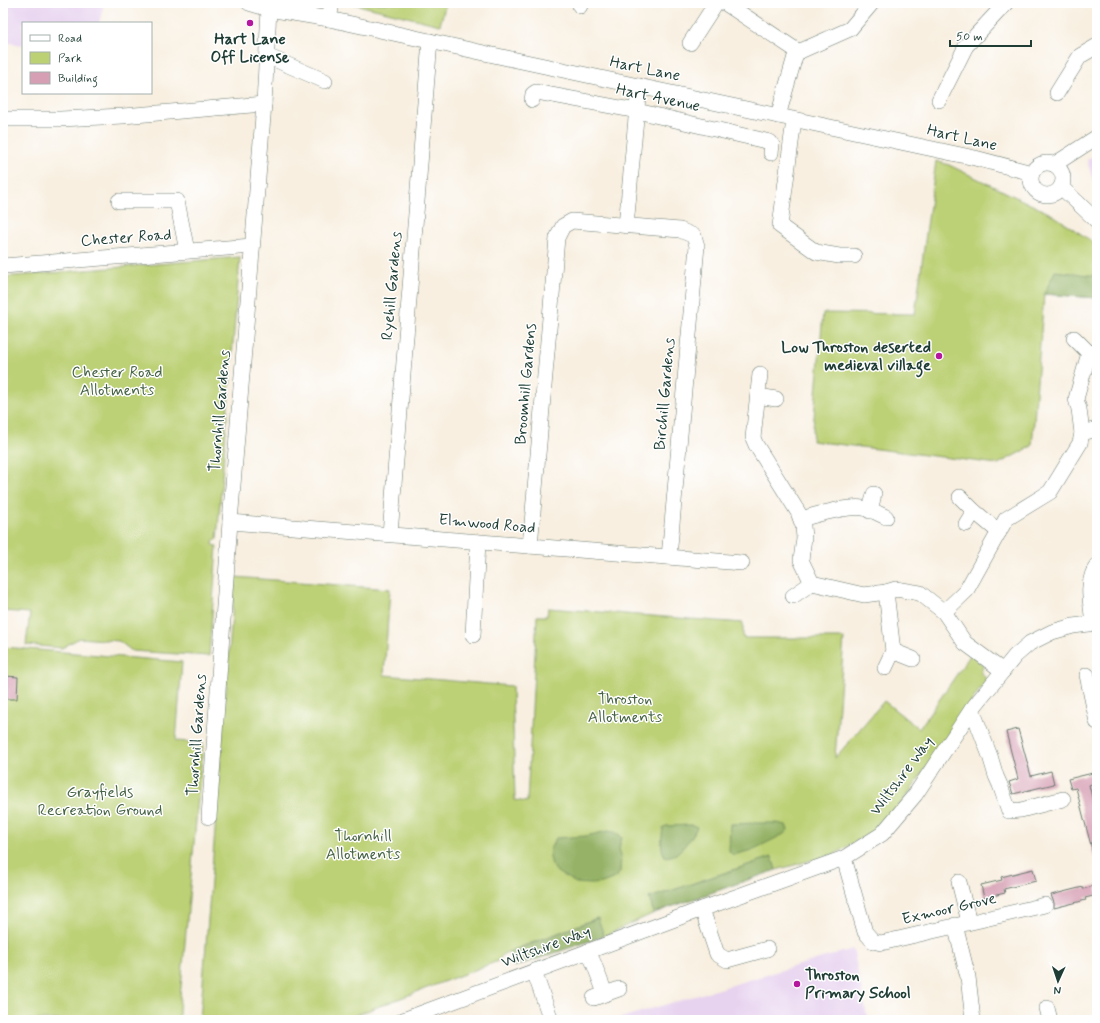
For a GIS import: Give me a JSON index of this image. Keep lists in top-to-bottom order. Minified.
{"streets":{"street":["Hart Lane","Hart Avenue","Chester Road","Ryehill Gardens","Broomhill Gardens","Birchill Gardens","Thornhill Gardens","Elmwood Road","Wiltshire Way","Exmoor Grove"]},"crossings":[["Hart Lane","Ryehill Gardens"],["Hart Lane","Thornhill Gardens"],["Chester Road","Thornhill Gardens"],["Ryehill Gardens","Elmwood Road"],["Broomhill Gardens","Birchill Gardens"],["Broomhill Gardens","Elmwood Road"],["Birchill Gardens","Elmwood Road"],["Thornhill Gardens","Elmwood Road"],["Wiltshire Way","Exmoor Grove"]],"parks":["Chester Road Allotments","Throston Allotments","Grayfields Recreation Ground","Thornhill Allotments"],"places":["Hart Lane Off License","Low Throston deserted medieval village","Throston Primary School"],"legend":["Road","Park","Building"],"scale_bar":"50 m","north":"bottom"}
